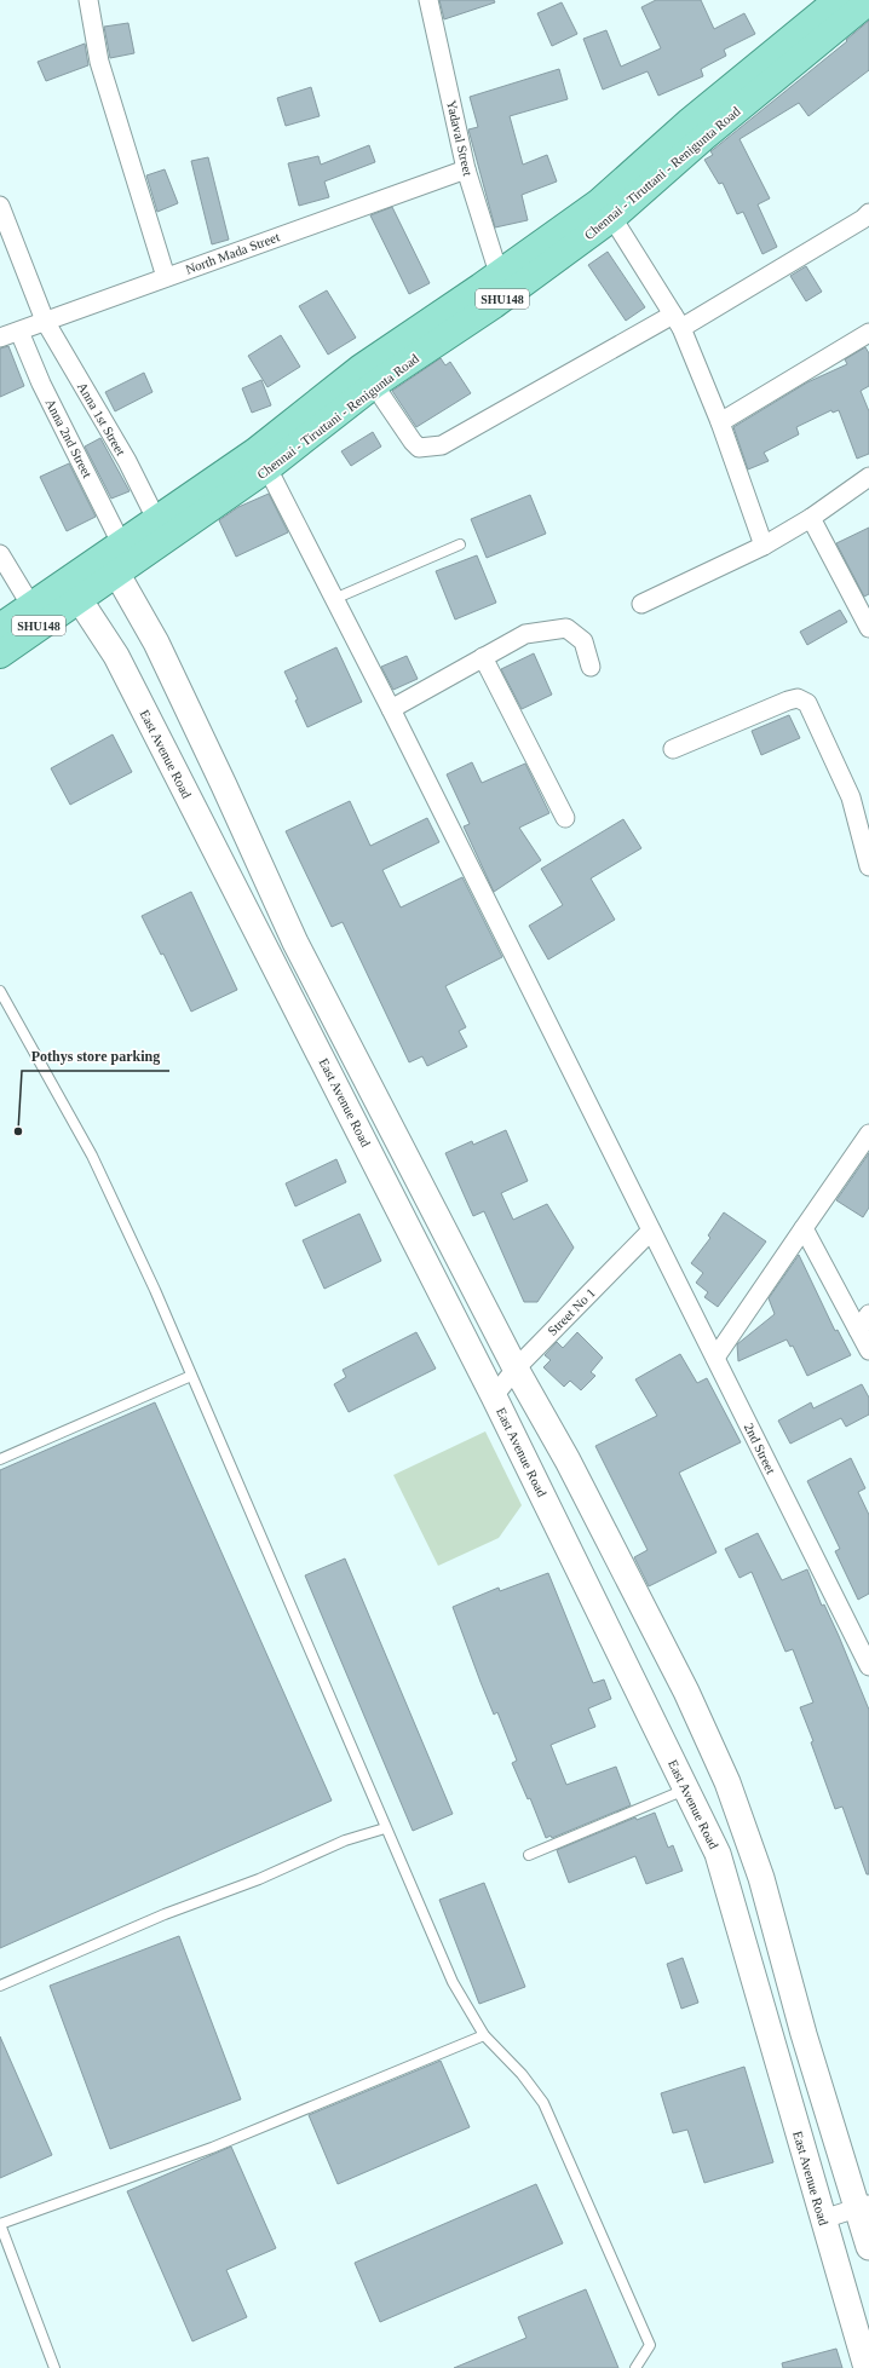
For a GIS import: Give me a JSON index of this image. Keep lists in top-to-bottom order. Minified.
{"streets":{"main road":["Chennai - Tiruttani - Renigunta Road","SHU148","East Avenue Road"],"street":["Yadaval Street","North Mada Street","Anna 1st Street","Anna 2nd Street","Street No 1","2nd Street"]},"crossings":[["Yadaval Street","Chennai - Tiruttani - Renigunta Road"],["Yadaval Street","North Mada Street"],["Chennai - Tiruttani - Renigunta Road","Anna 1st Street"],["Chennai - Tiruttani - Renigunta Road","Anna 2nd Street"],["Chennai - Tiruttani - Renigunta Road","East Avenue Road"],["Chennai - Tiruttani - Renigunta Road","2nd Street"],["North Mada Street","Anna 1st Street"],["North Mada Street","Anna 2nd Street"],["East Avenue Road","Street No 1"],["Street No 1","2nd Street"]],"places":["Pothys store parking"]}
